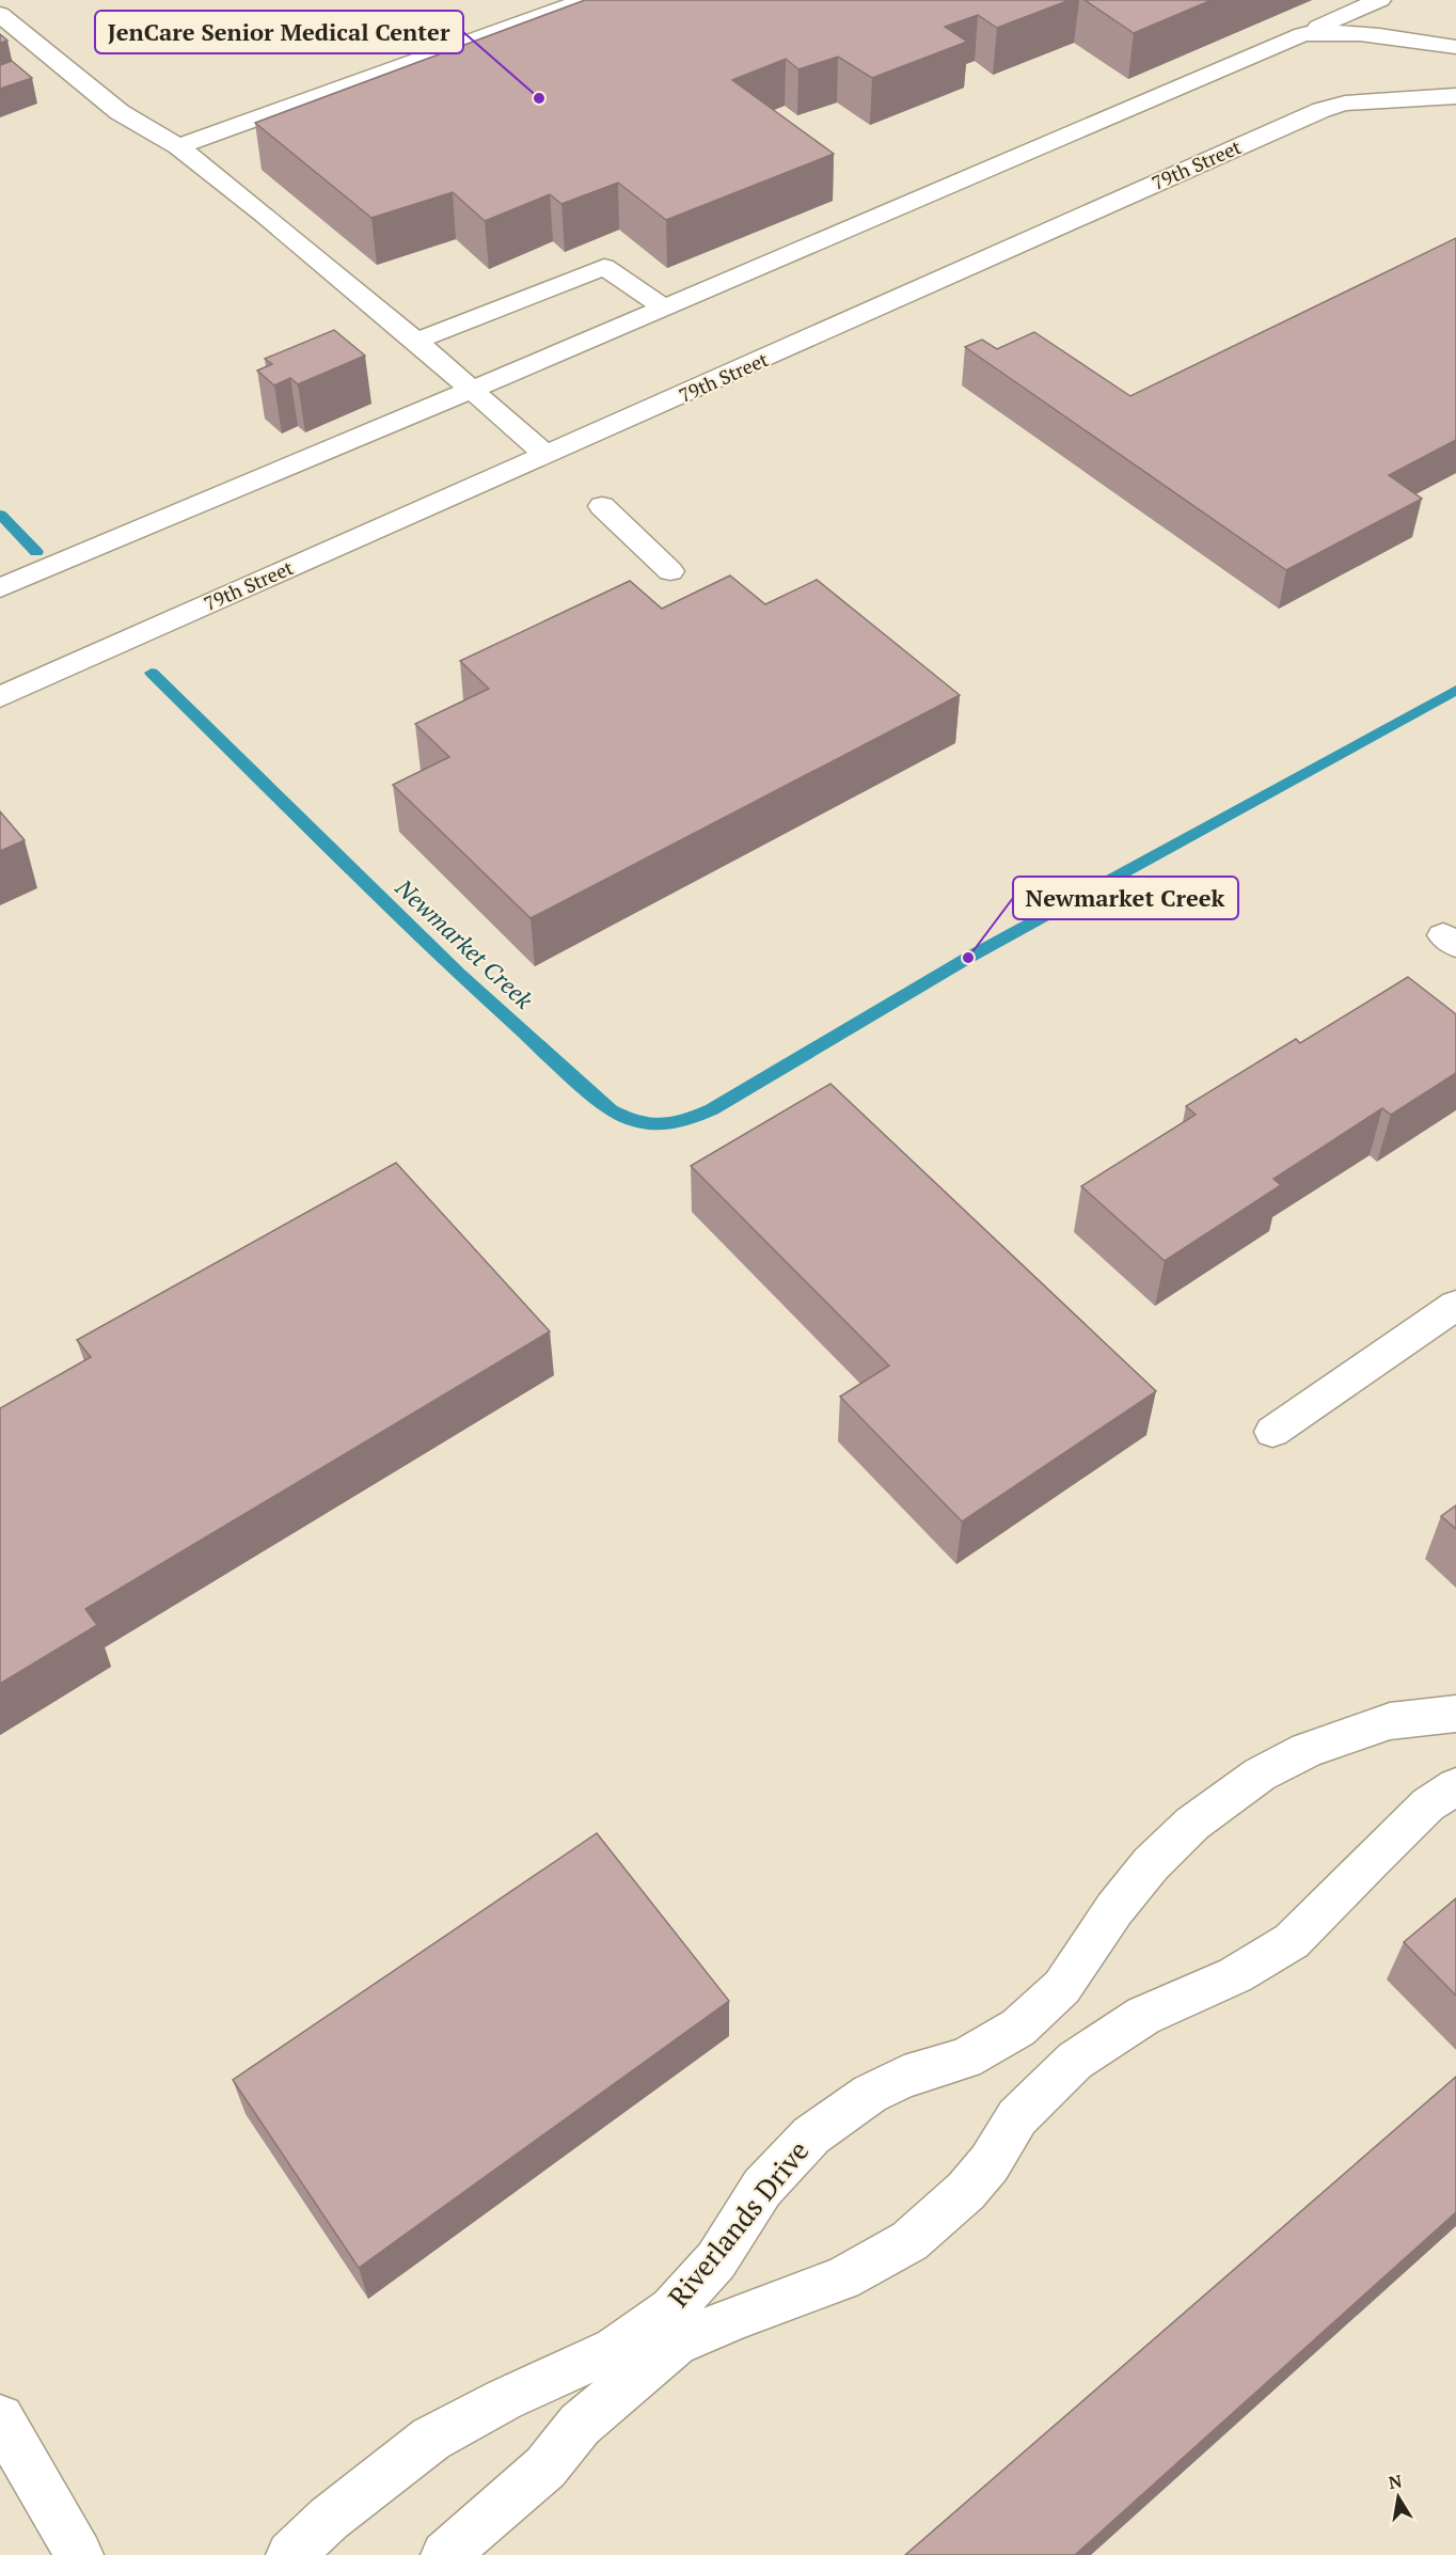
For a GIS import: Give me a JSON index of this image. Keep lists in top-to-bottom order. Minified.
{"streets":{"street":["79th Street","Riverlands Drive"]},"water":["Newmarket Creek"],"places":["JenCare Senior Medical Center","Newmarket Creek"],"north":"top"}
